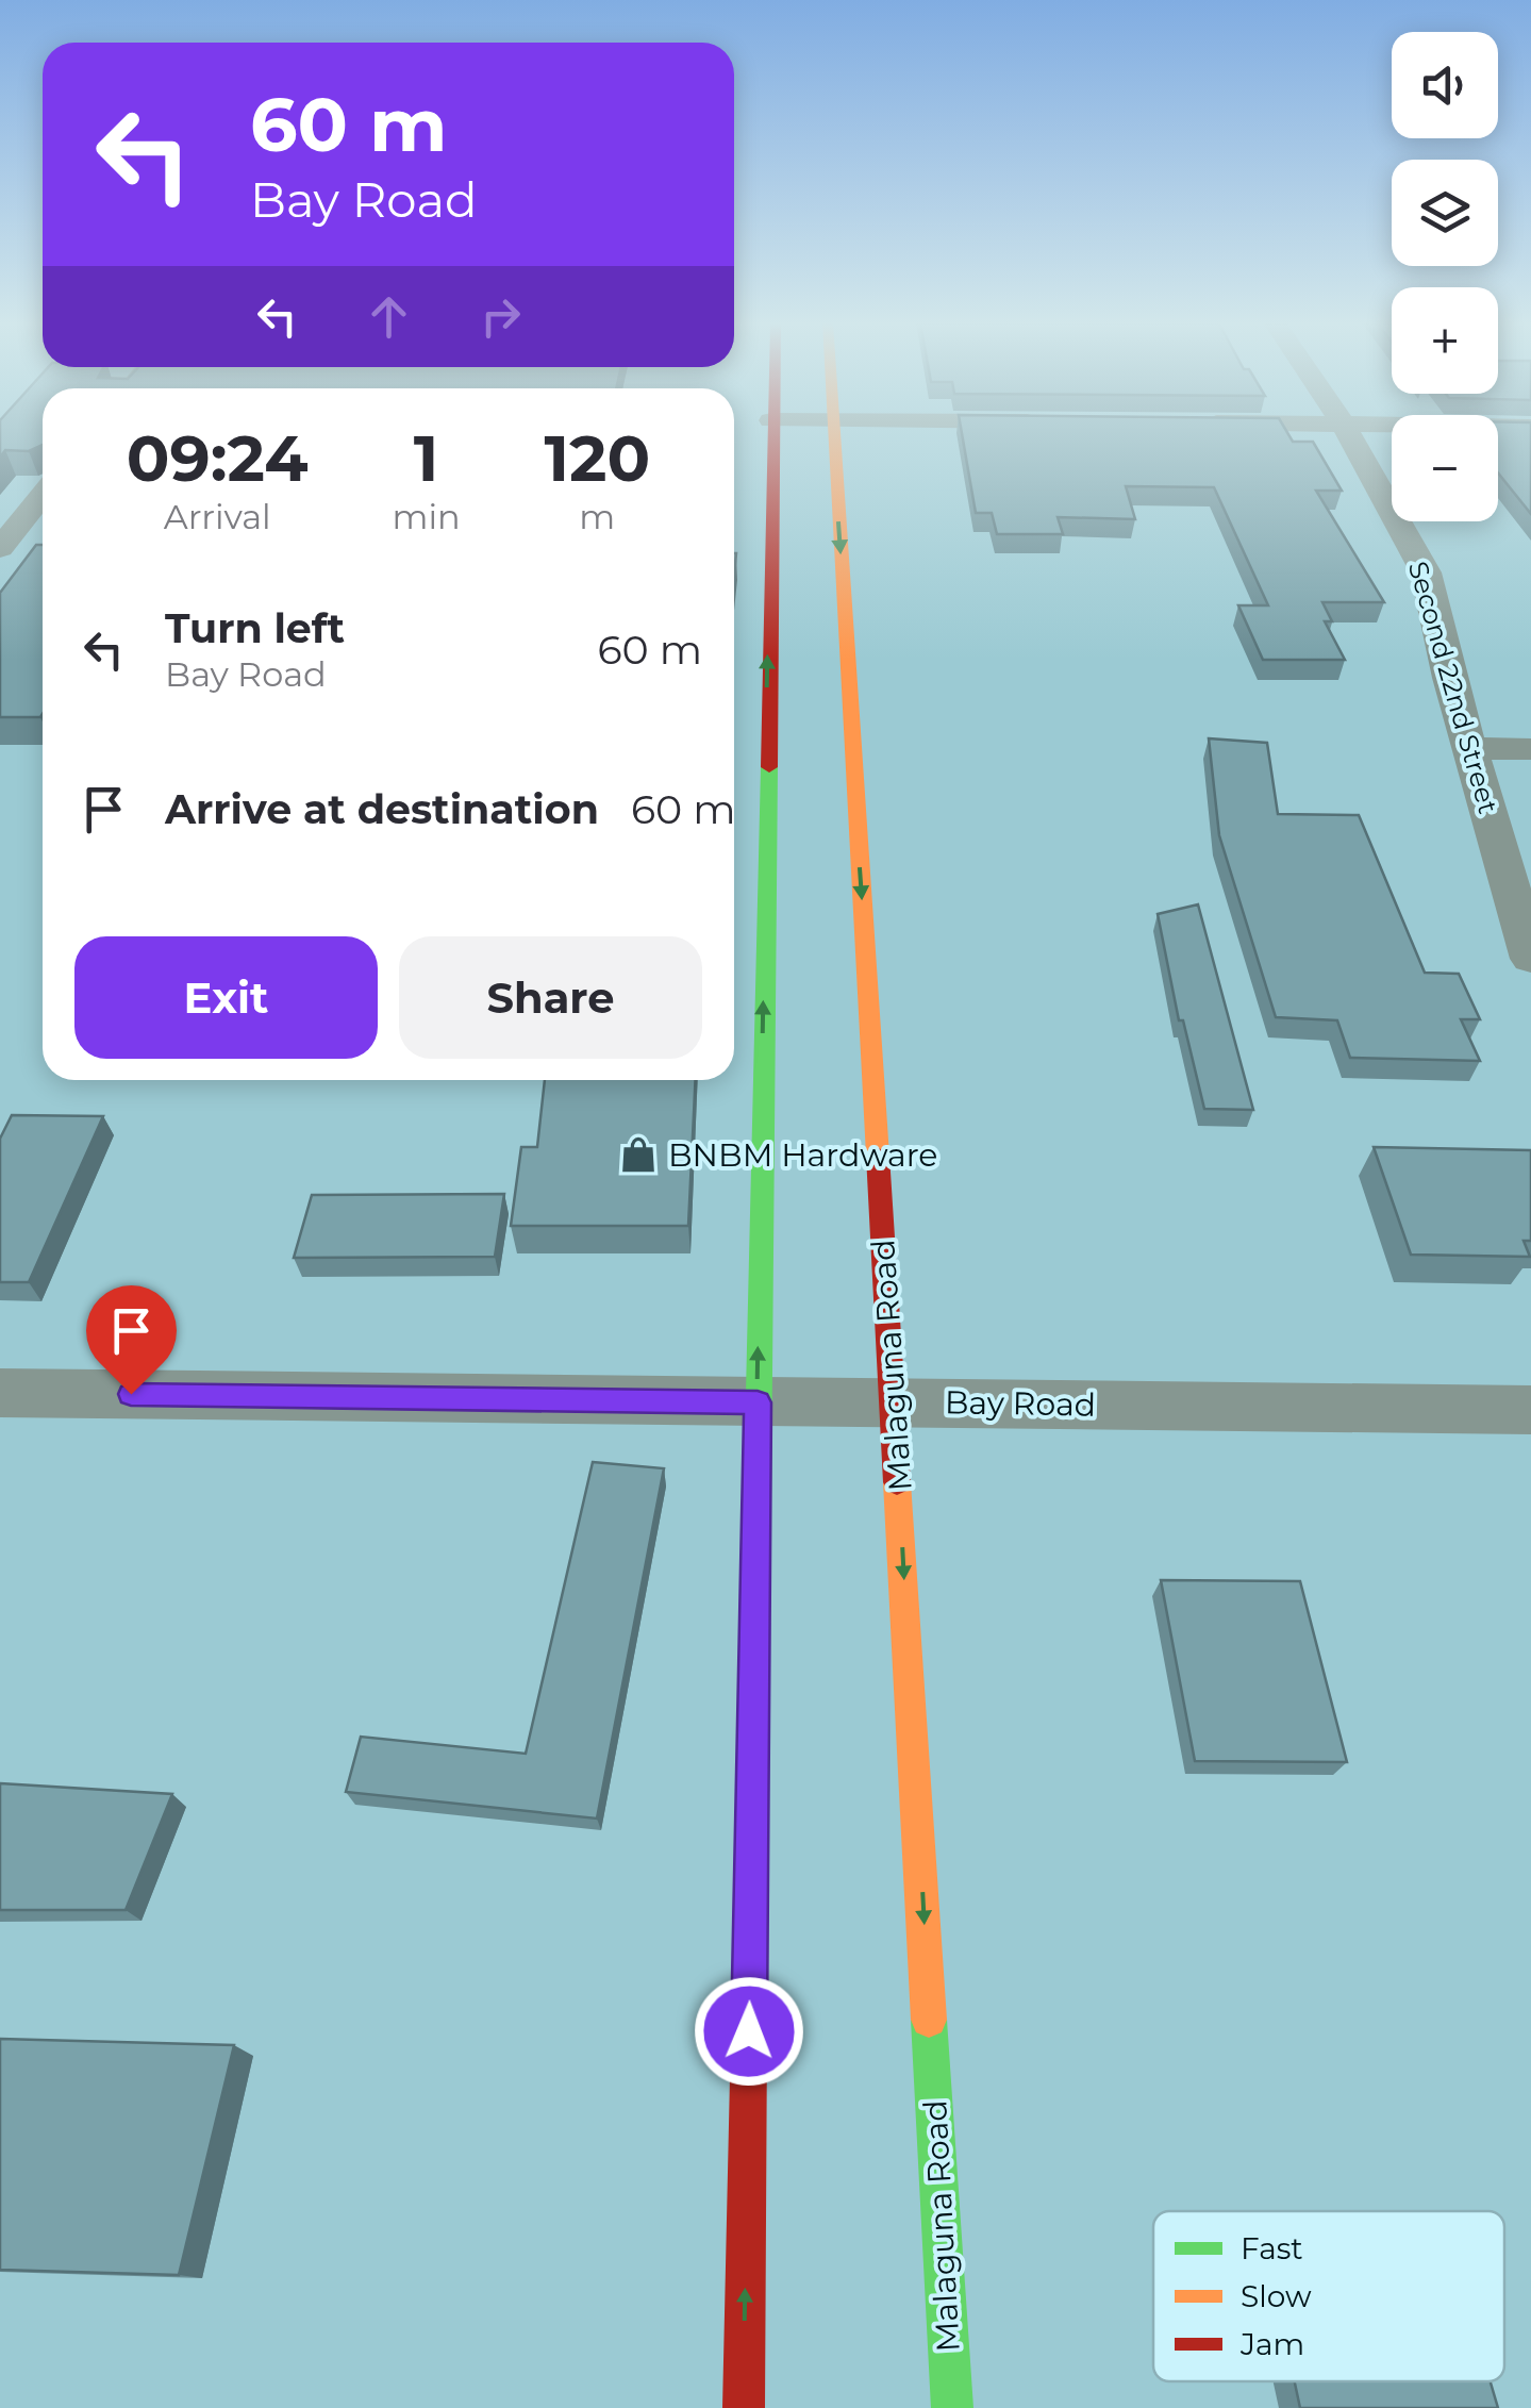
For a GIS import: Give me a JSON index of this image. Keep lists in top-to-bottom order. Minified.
{"streets":{"street":["Second 22nd Street","Malaguna Road","Bay Road"]},"crossings":[["Malaguna Road","Bay Road"]],"places":{"shop":["BNBM Hardware"]},"legend":["Fast","Slow","Jam"],"page":{"map_buttons":["+","−"],"turn":["60 m","Bay Road"],"eta":["09:24","Arrival","1","min","120","m"],"list":[{"name":"Turn left","note":"Bay Road","value":"60 m"},{"name":"Arrive at destination","value":"60 m"}],"buttons":["Exit","Share"]}}
